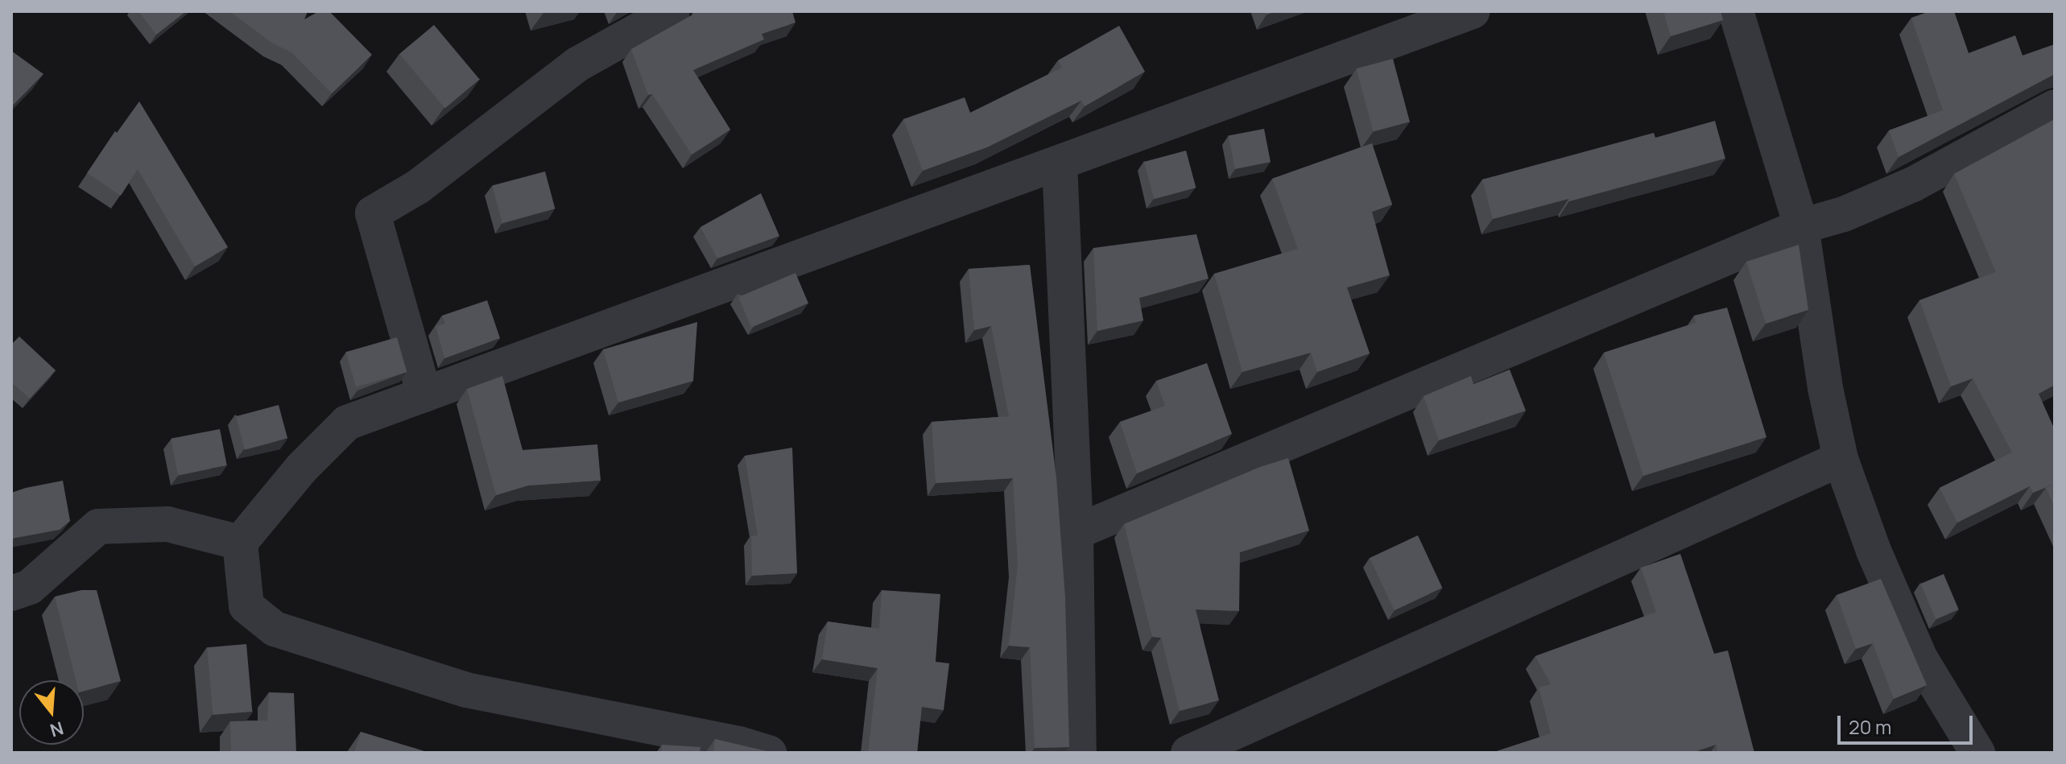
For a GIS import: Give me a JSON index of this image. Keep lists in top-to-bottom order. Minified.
{"scale_bar":"20 m","north":"bottom"}
